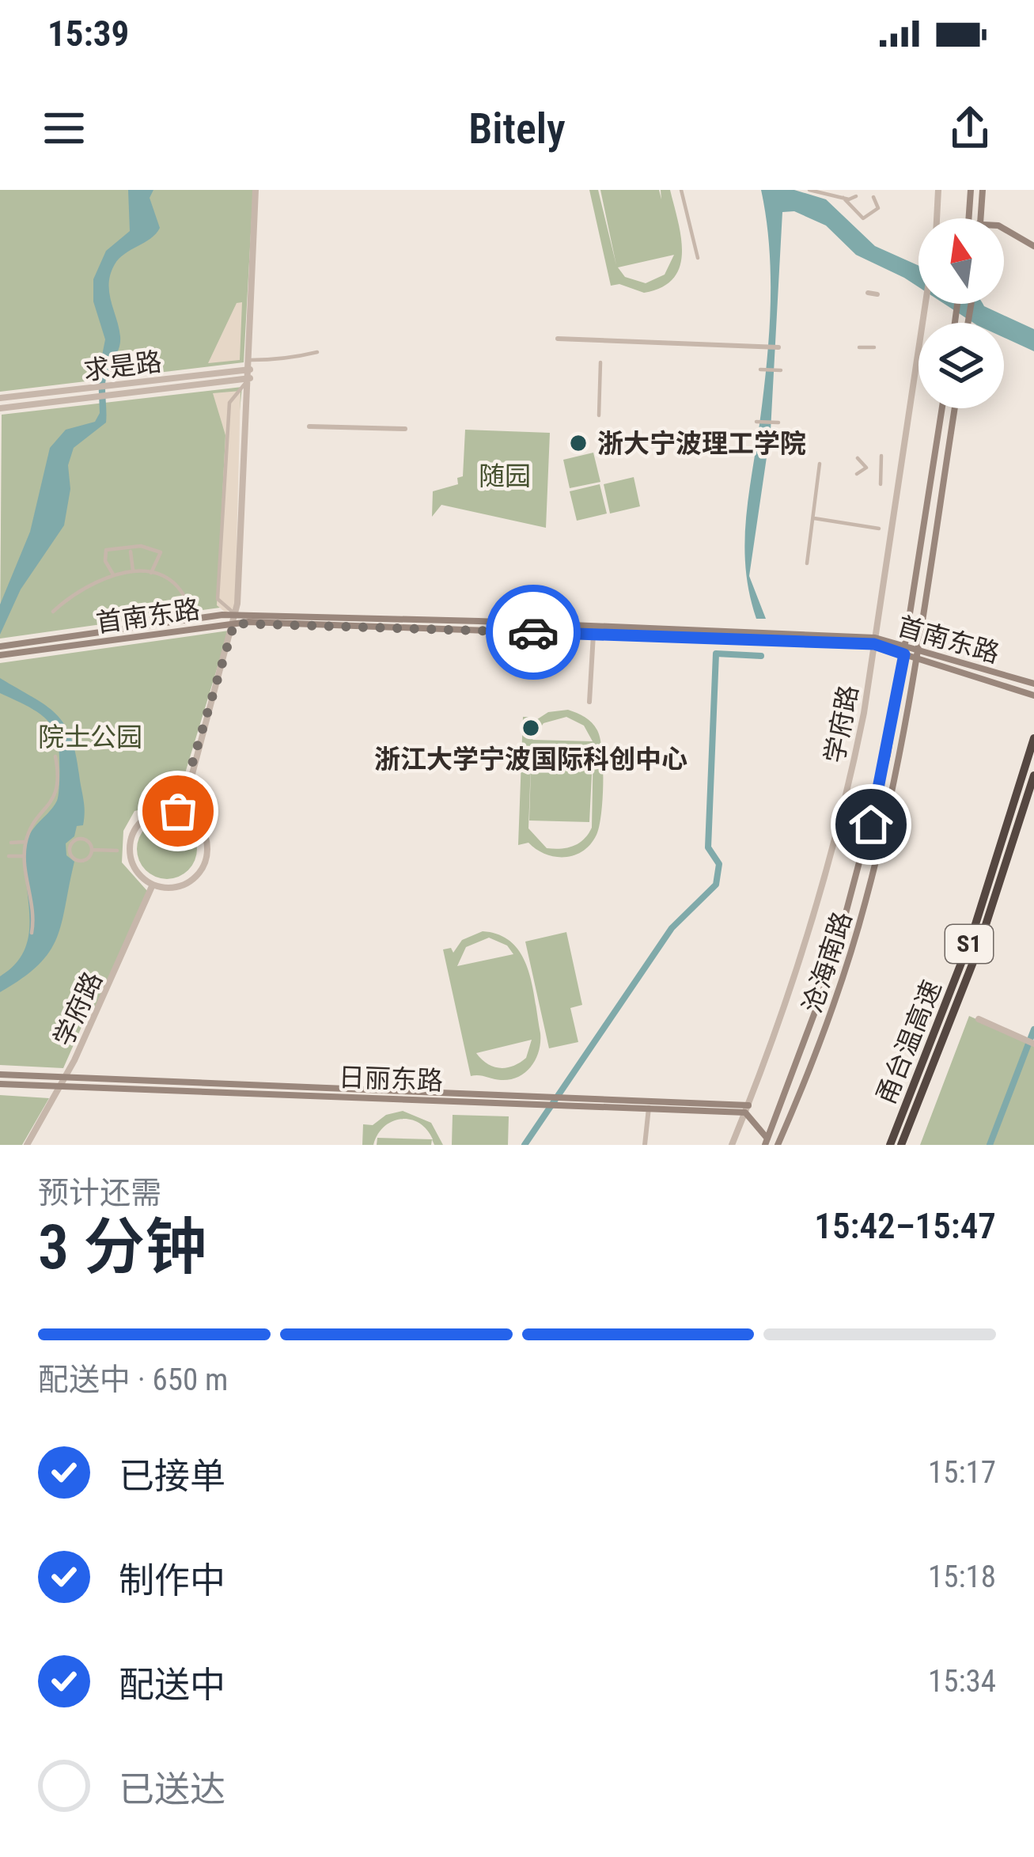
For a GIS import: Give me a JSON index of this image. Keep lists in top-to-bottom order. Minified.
{"streets":{"highway":["S1","甬台温高速"],"main road":["首南东路","沧海南路","日丽东路"],"street":["求是路","学府路"]},"crossings":[["首南东路","学府路"],["首南东路","沧海南路"],["学府路","日丽东路"]],"parks":["随园","院士公园"],"places":["浙大宁波理工学院","浙江大学宁波国际科创中心"],"north":"top","page":{"status":"15:39","header":"Bitely","heading":["3 分钟","预计还需","15:42–15:47"],"bar":"配送中 · 650 m","list":[["已接单","15:17"],["制作中","15:18"],["配送中","15:34"],"已送达"]}}
